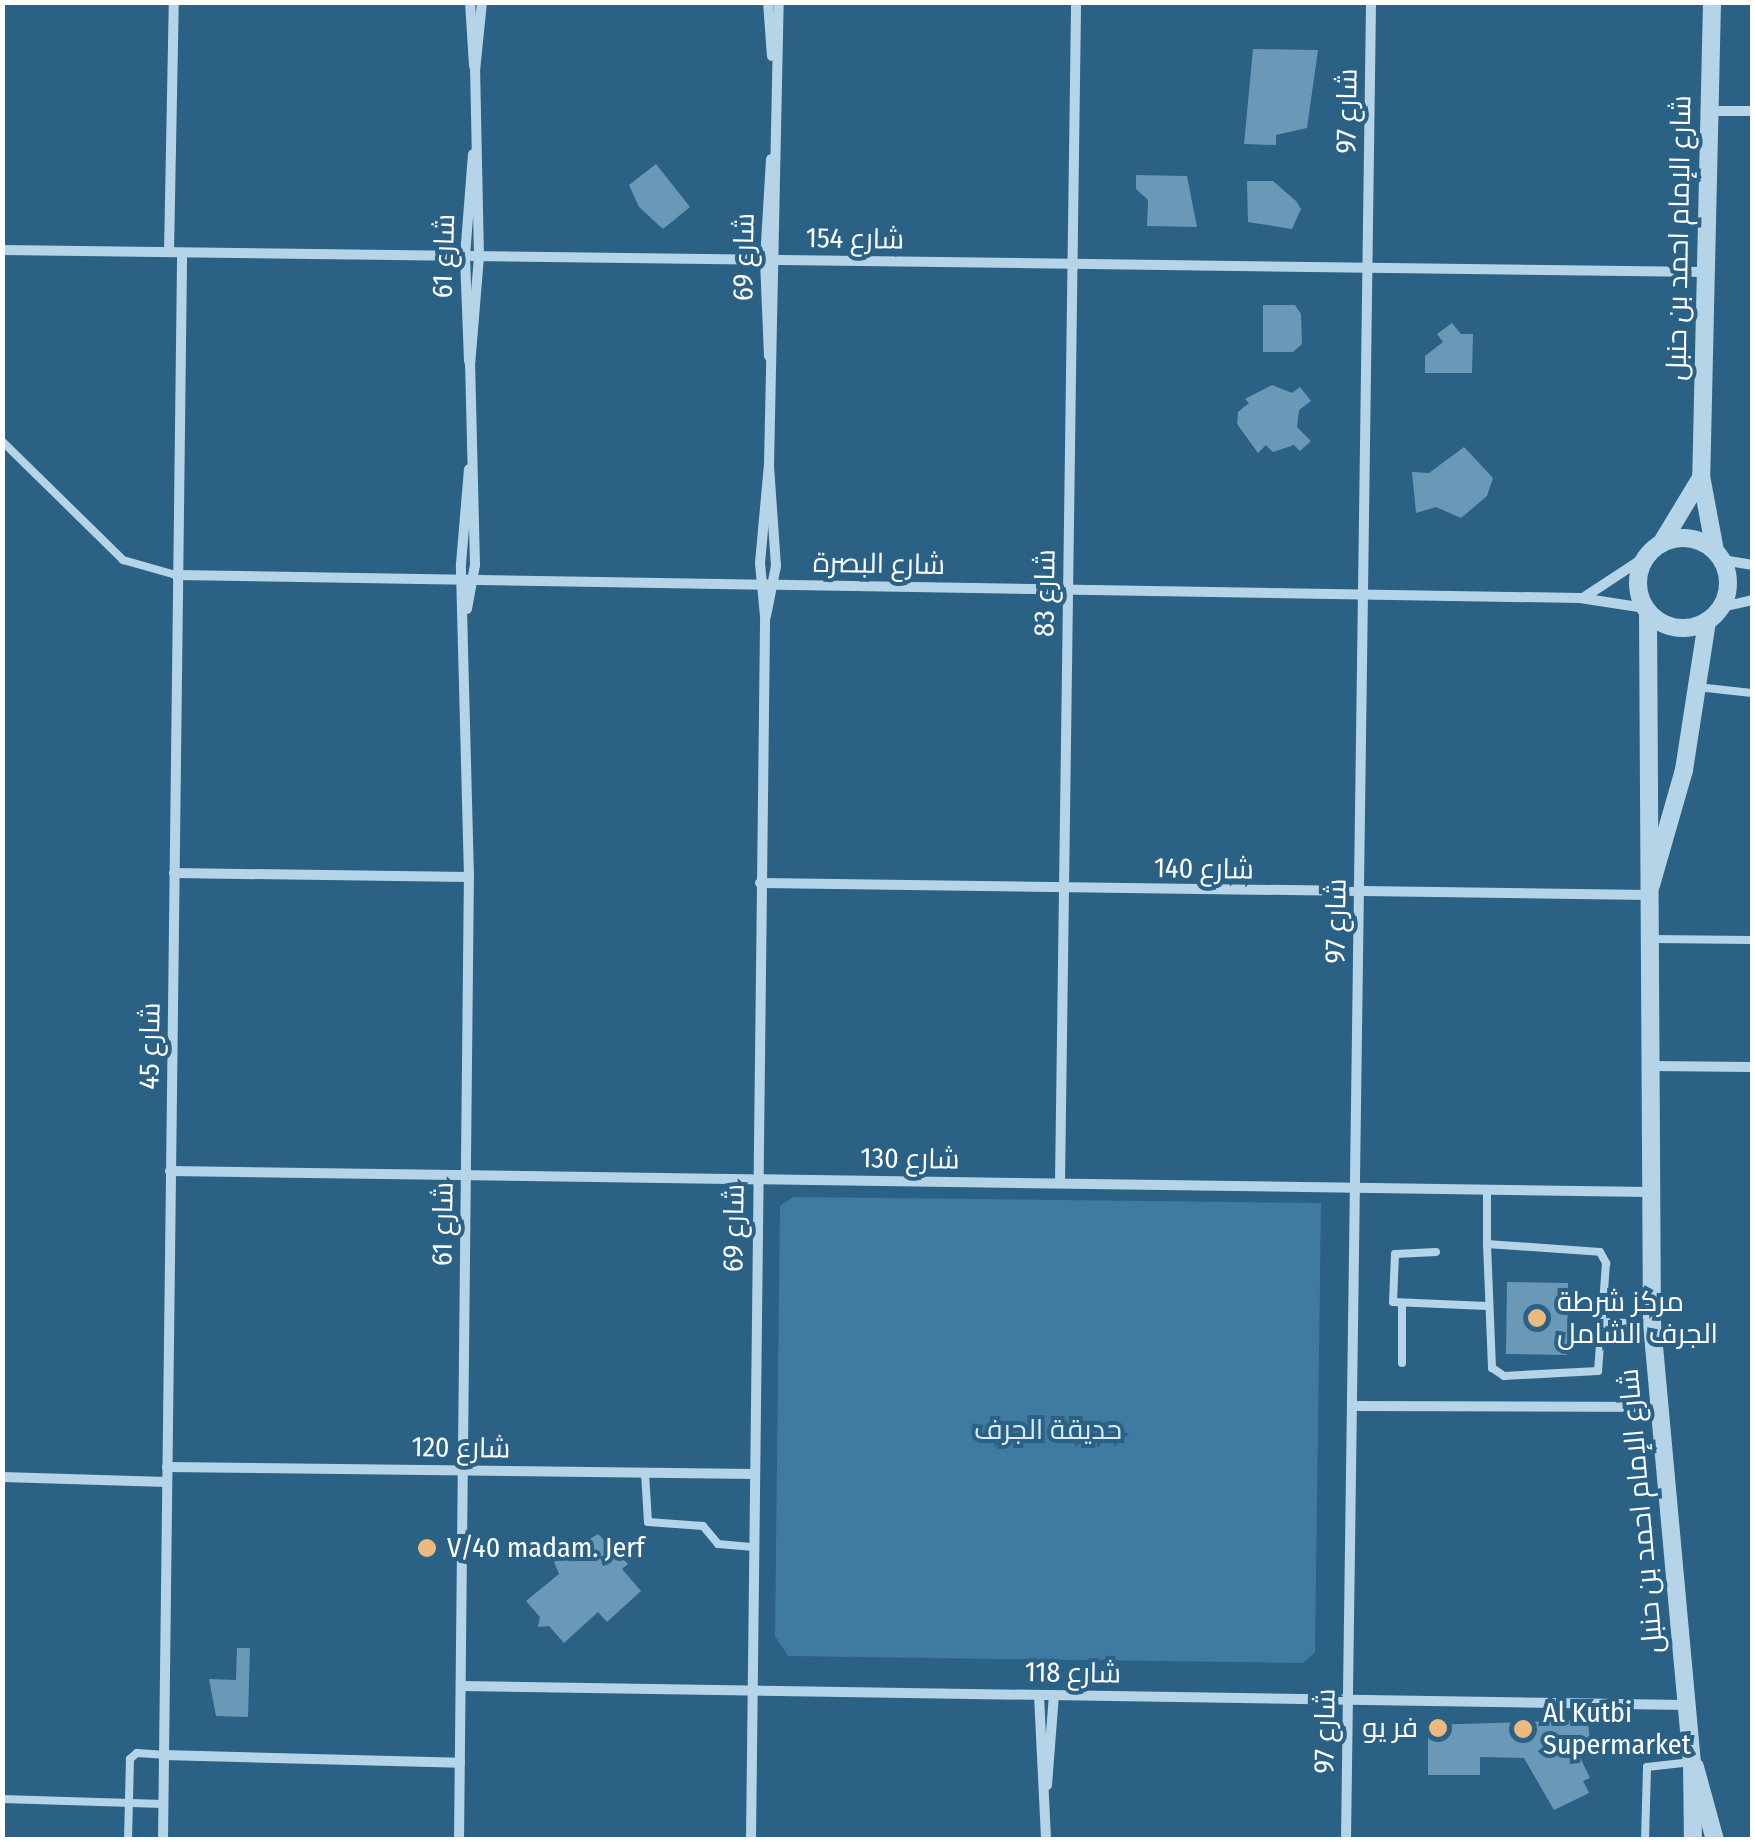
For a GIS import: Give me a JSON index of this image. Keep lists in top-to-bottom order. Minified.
{"streets":{"street":["شارع 97","شارع الإمام احمد بن حنبل","شارع 154","شارع 61","شارع 69","شارع البصرة","شارع 83","شارع 140","شارع 45","شارع 130","شارع 120","شارع 118"]},"crossings":[["شارع 97","شارع 154"],["شارع 97","شارع البصرة"],["شارع 97","شارع 140"],["شارع 97","شارع 130"],["شارع 97","شارع 118"],["شارع الإمام احمد بن حنبل","شارع 154"],["شارع الإمام احمد بن حنبل","شارع البصرة"],["شارع الإمام احمد بن حنبل","شارع 140"],["شارع الإمام احمد بن حنبل","شارع 130"],["شارع الإمام احمد بن حنبل","شارع 118"],["شارع 154","شارع 61"],["شارع 154","شارع 69"],["شارع 154","شارع 83"],["شارع 154","شارع 45"],["شارع 61","شارع البصرة"],["شارع 61","شارع 130"],["شارع 61","شارع 120"],["شارع 61","شارع 118"],["شارع 69","شارع البصرة"],["شارع 69","شارع 140"],["شارع 69","شارع 130"],["شارع 69","شارع 120"],["شارع 69","شارع 118"],["شارع البصرة","شارع 83"],["شارع البصرة","شارع 45"],["شارع 83","شارع 140"],["شارع 83","شارع 130"],["شارع 45","شارع 130"],["شارع 45","شارع 120"]],"parks":["حديقة الجرف"],"places":["مركز شرطة الجرف الشامل","V/40 madam. Jerf","فر يو","Al Kutbi Supermarket"]}
